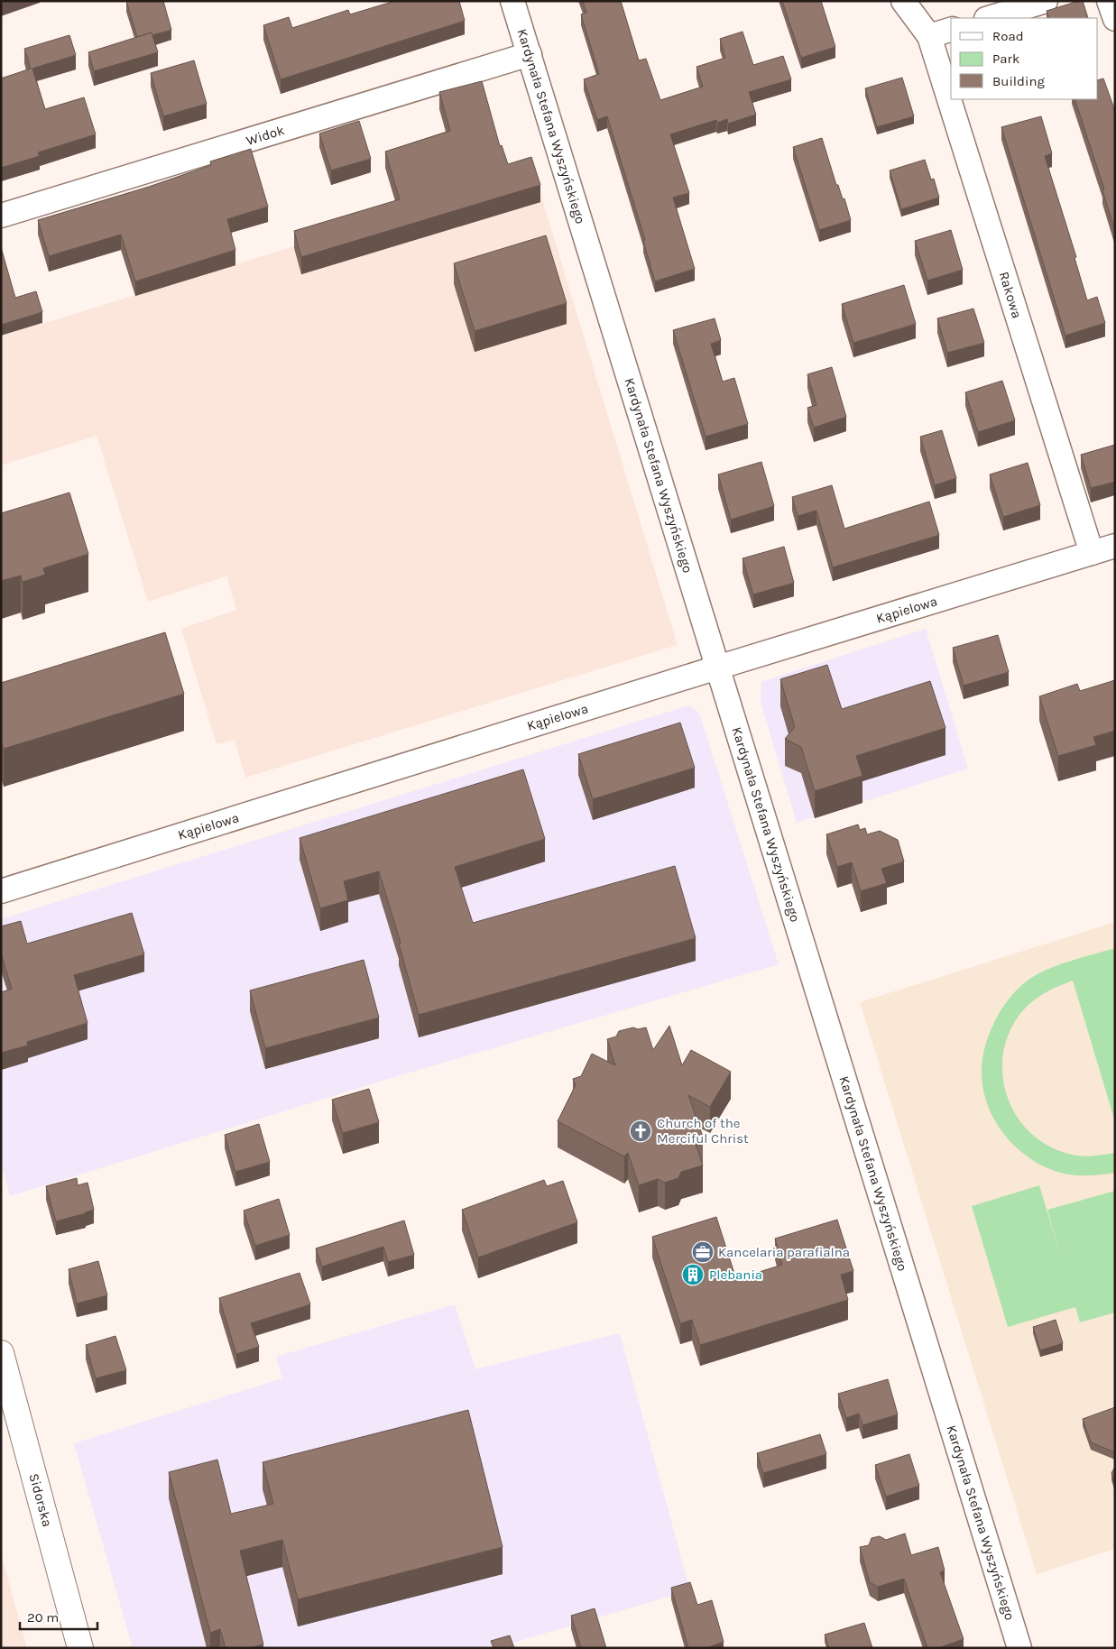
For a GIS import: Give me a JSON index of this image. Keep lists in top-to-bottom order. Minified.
{"streets":{"street":["Kardynała Stefana Wyszyńskiego","Widok","Rakowa","Kąpielowa","Sidorska"]},"crossings":[["Kardynała Stefana Wyszyńskiego","Widok"],["Kardynała Stefana Wyszyńskiego","Kąpielowa"],["Rakowa","Kąpielowa"]],"places":{"church":["Church of the Merciful Christ"],"office":["Kancelaria parafialna"],"building":["Plebania"]},"legend":["Road","Park","Building"],"scale_bar":"20 m"}
